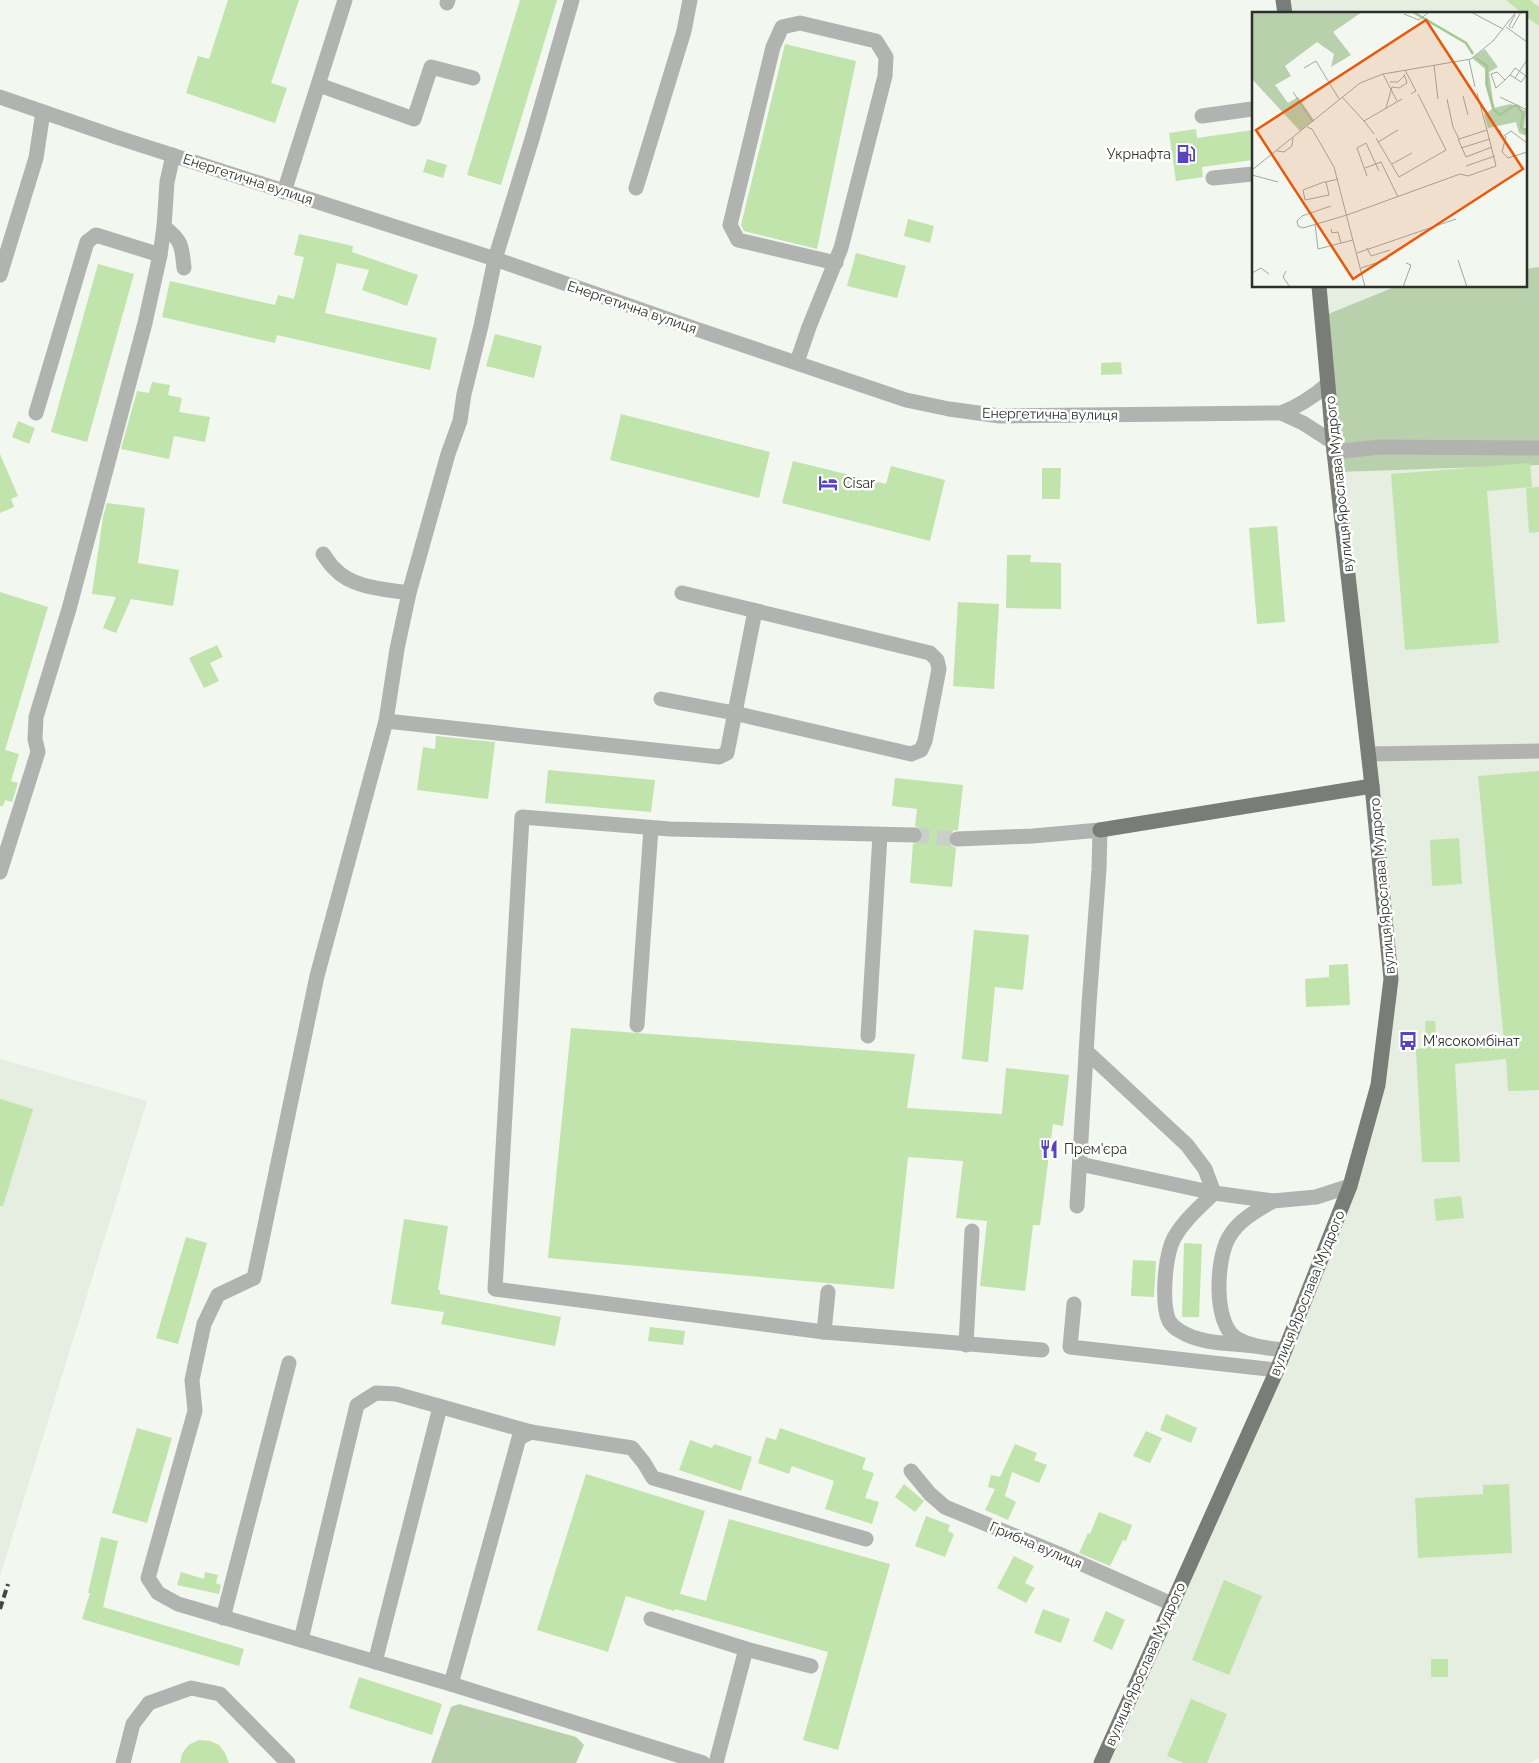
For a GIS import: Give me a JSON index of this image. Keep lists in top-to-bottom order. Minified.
{"streets":{"main road":["вулиця Ярослава Мудрого"],"street":["Енергетична вулиця","Грибна вулиця"]},"crossings":[["Енергетична вулиця","вулиця Ярослава Мудрого"],["вулиця Ярослава Мудрого","Грибна вулиця"]],"places":{"fuel station":["Укрнафта"],"hotel":["Cisar"],"bus stop":["М'ясокомбінат"],"restaurant":["Прем'єра"]}}
